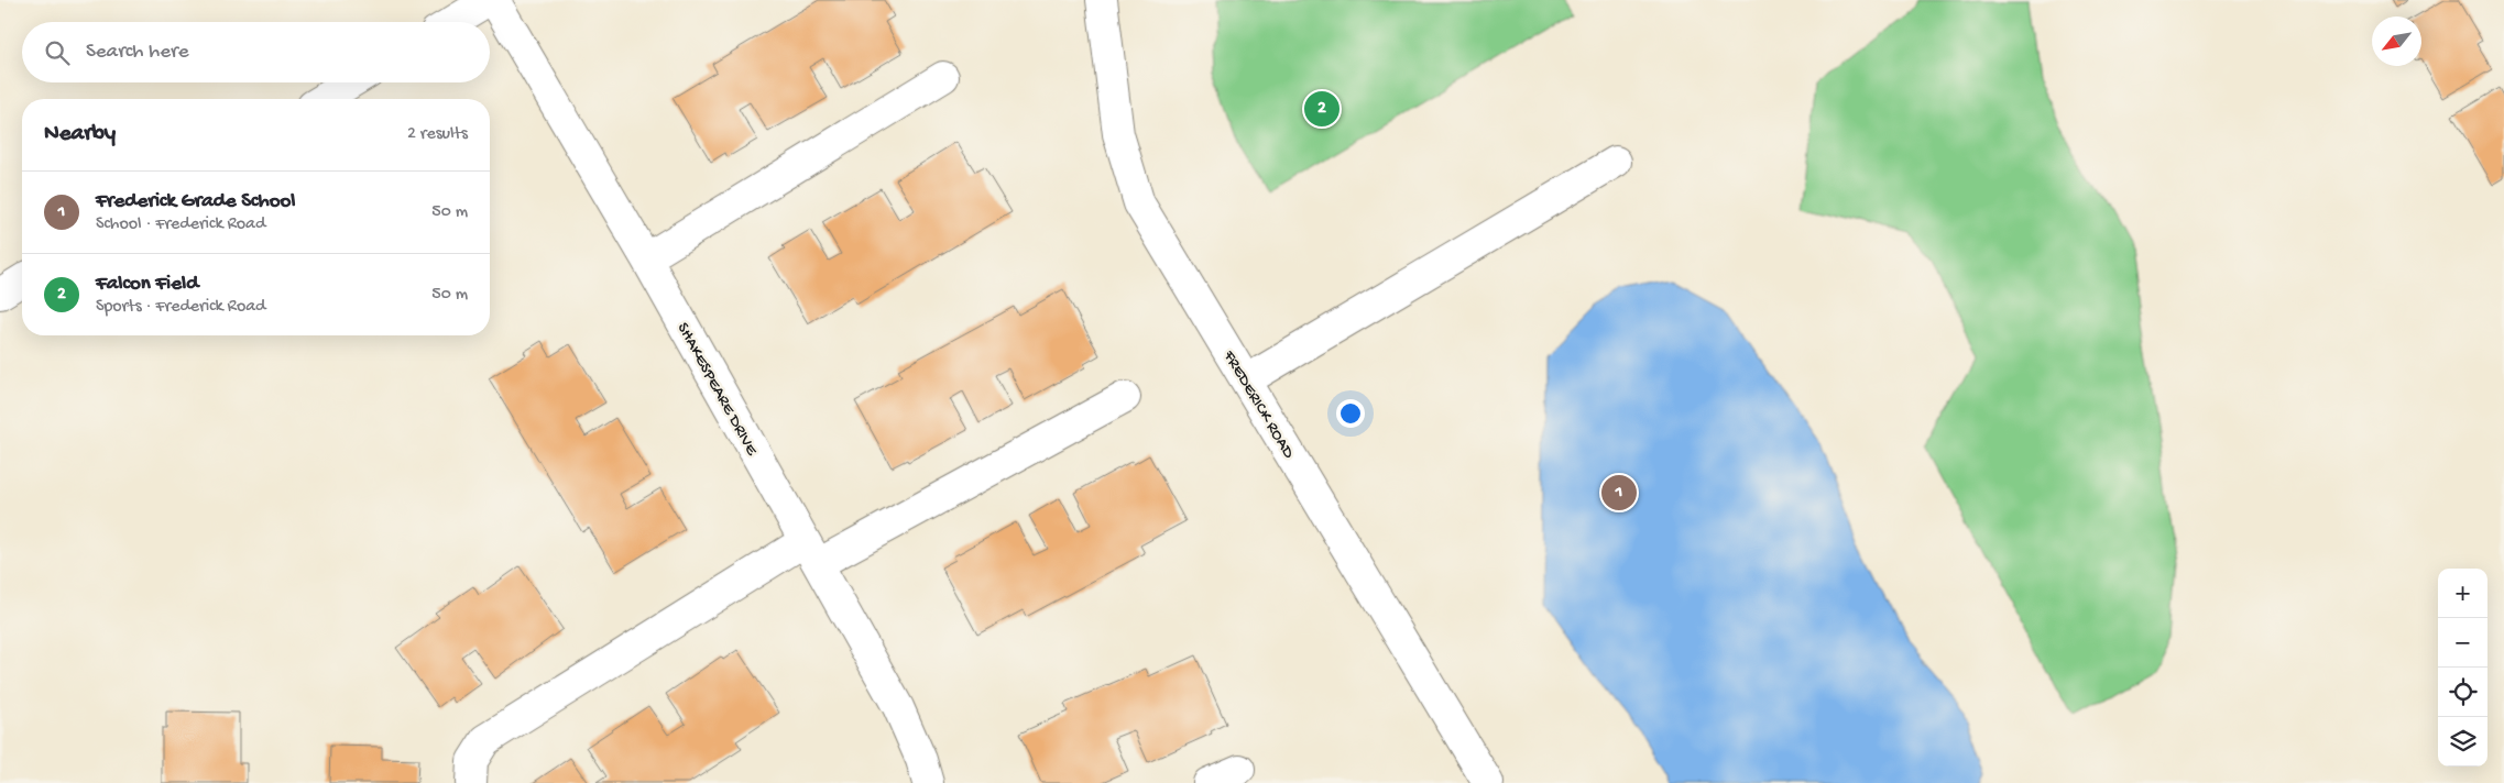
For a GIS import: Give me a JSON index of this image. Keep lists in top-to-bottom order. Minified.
{"streets":{"street":["SHAKESPEARE DRIVE","FREDERICK ROAD"]},"north":"bottom left","page":{"search":"Search here","pins":["2","1"],"heading":["Nearby","2 results"],"list":[{"mark":"1","name":"Frederick Grade School","note":"School · Frederick Road","value":"50 m"},{"mark":"2","name":"Falcon Field","note":"Sports · Frederick Road","value":"50 m"}],"map_buttons":["+","−"]}}
